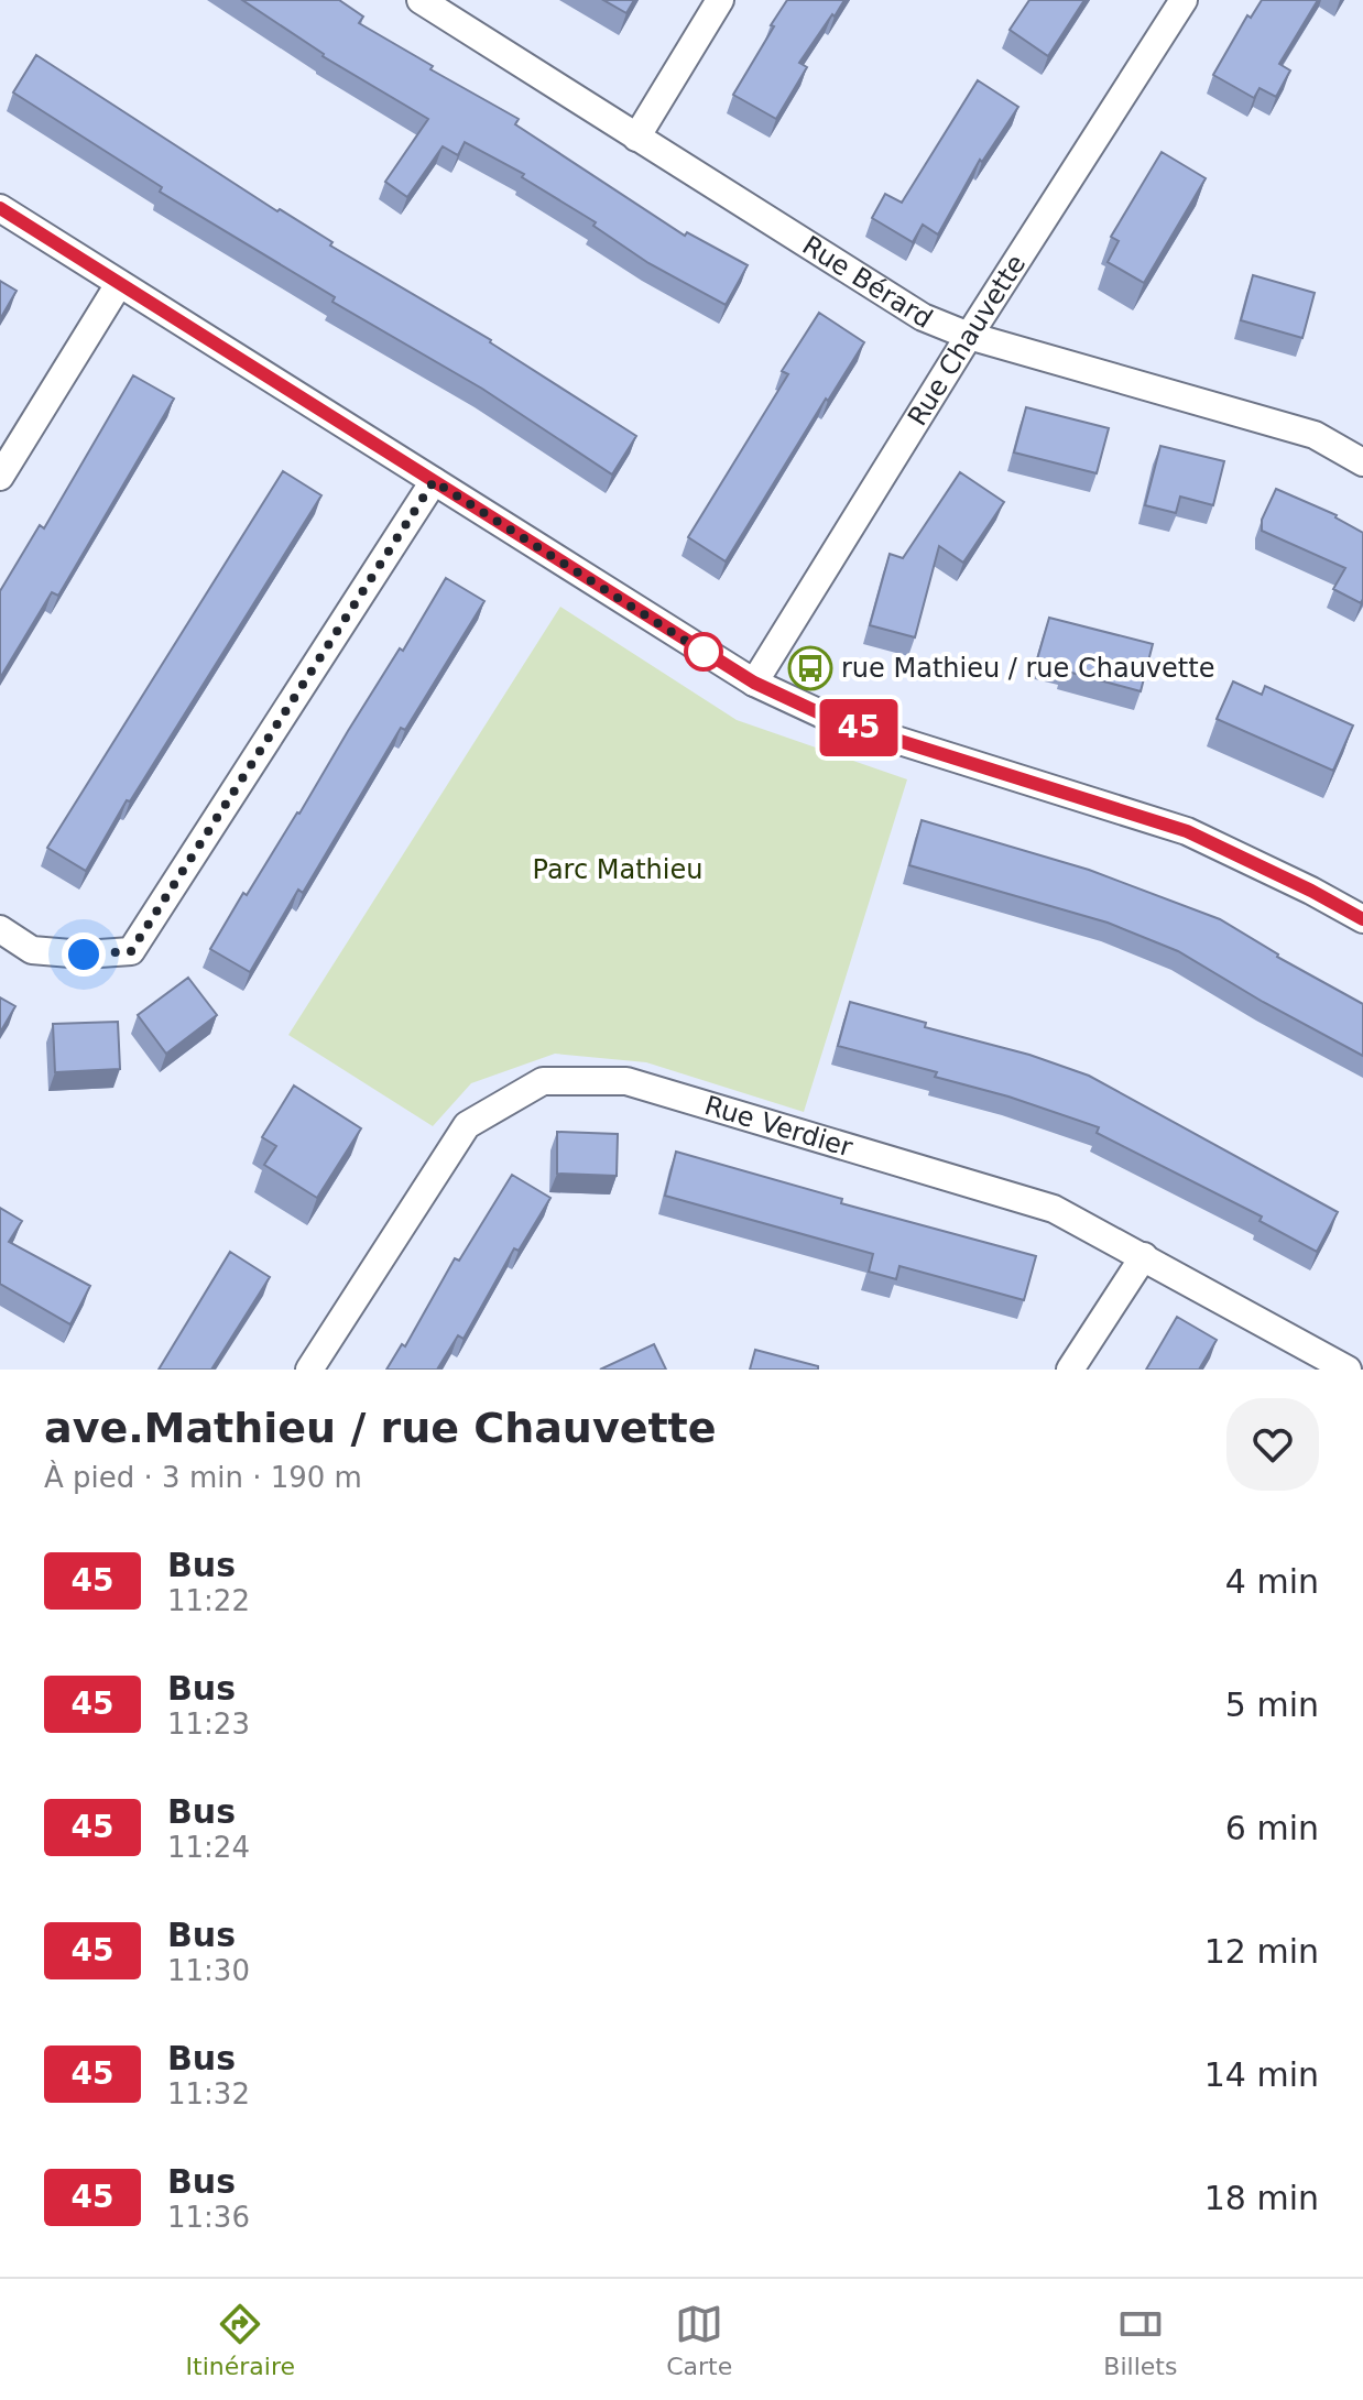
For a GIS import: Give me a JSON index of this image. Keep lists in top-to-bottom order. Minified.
{"streets":{"street":["Rue Bérard","Rue Chauvette","Rue Verdier"]},"crossings":[["Rue Bérard","Rue Chauvette"]],"parks":["Parc Mathieu"],"places":{"bus stop":["rue Mathieu / rue Chauvette"]},"lines":["bus line 45"],"page":{"on_map":"45","heading":["ave.Mathieu / rue Chauvette","À pied · 3 min · 190 m"],"list":[{"mark":"45","name":"Bus","note":"11:22","value":"4 min"},{"mark":"45","name":"Bus","note":"11:23","value":"5 min"},{"mark":"45","name":"Bus","note":"11:24","value":"6 min"},{"mark":"45","name":"Bus","note":"11:30","value":"12 min"},{"mark":"45","name":"Bus","note":"11:32","value":"14 min"},{"mark":"45","name":"Bus","note":"11:36","value":"18 min"}],"tabs":["Itinéraire","Carte","Billets"]}}
